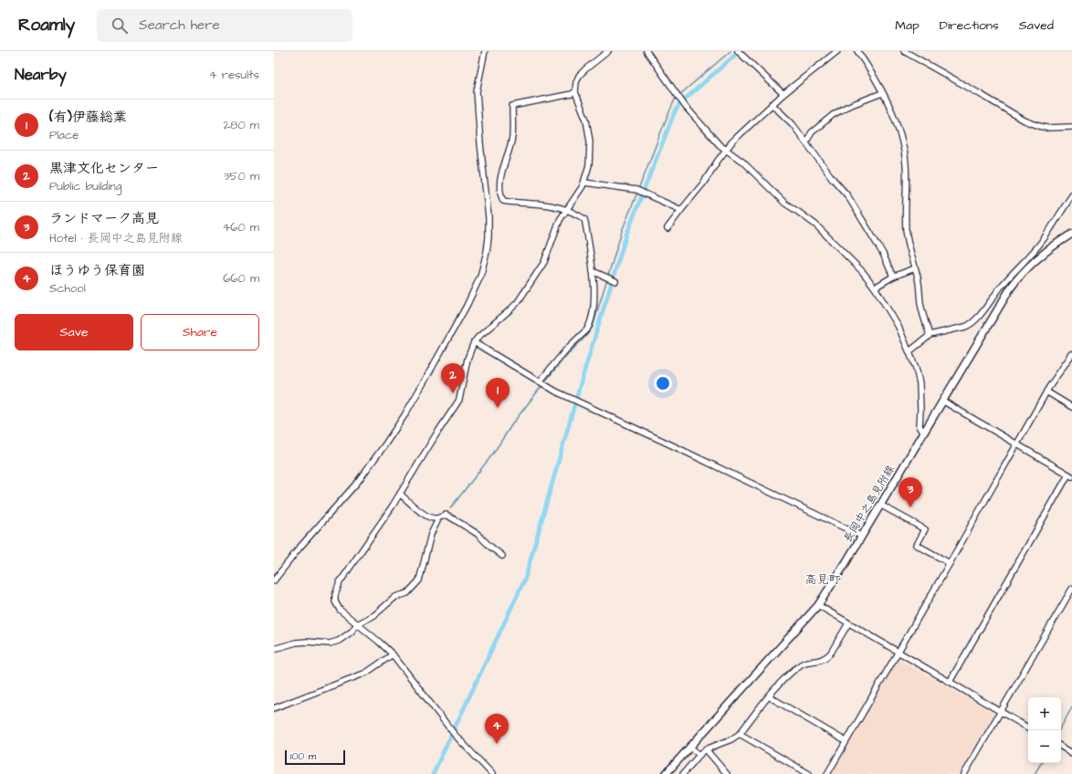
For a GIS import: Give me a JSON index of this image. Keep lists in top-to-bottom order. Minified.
{"streets":{"main road":["長岡中之島見附線"]},"districts":["高見町"],"scale_bar":"100 m","page":{"header":"Roamly","search":"Search here","nav":["Map","Directions","Saved"],"heading":["Nearby","4 results"],"list":[{"mark":"1","name":"(有)伊藤総業","note":"Place","value":"280 m"},{"mark":"2","name":"黒津文化センター","note":"Public building","value":"350 m"},{"mark":"3","name":"ランドマーク高見","note":"Hotel · 長岡中之島見附線","value":"460 m"},{"mark":"4","name":"ほうゆう保育園","note":"School","value":"660 m"}],"buttons":["Save","Share"],"pins":["2","1","3","4"],"map_buttons":["+","−"],"scale":"100 m"}}
